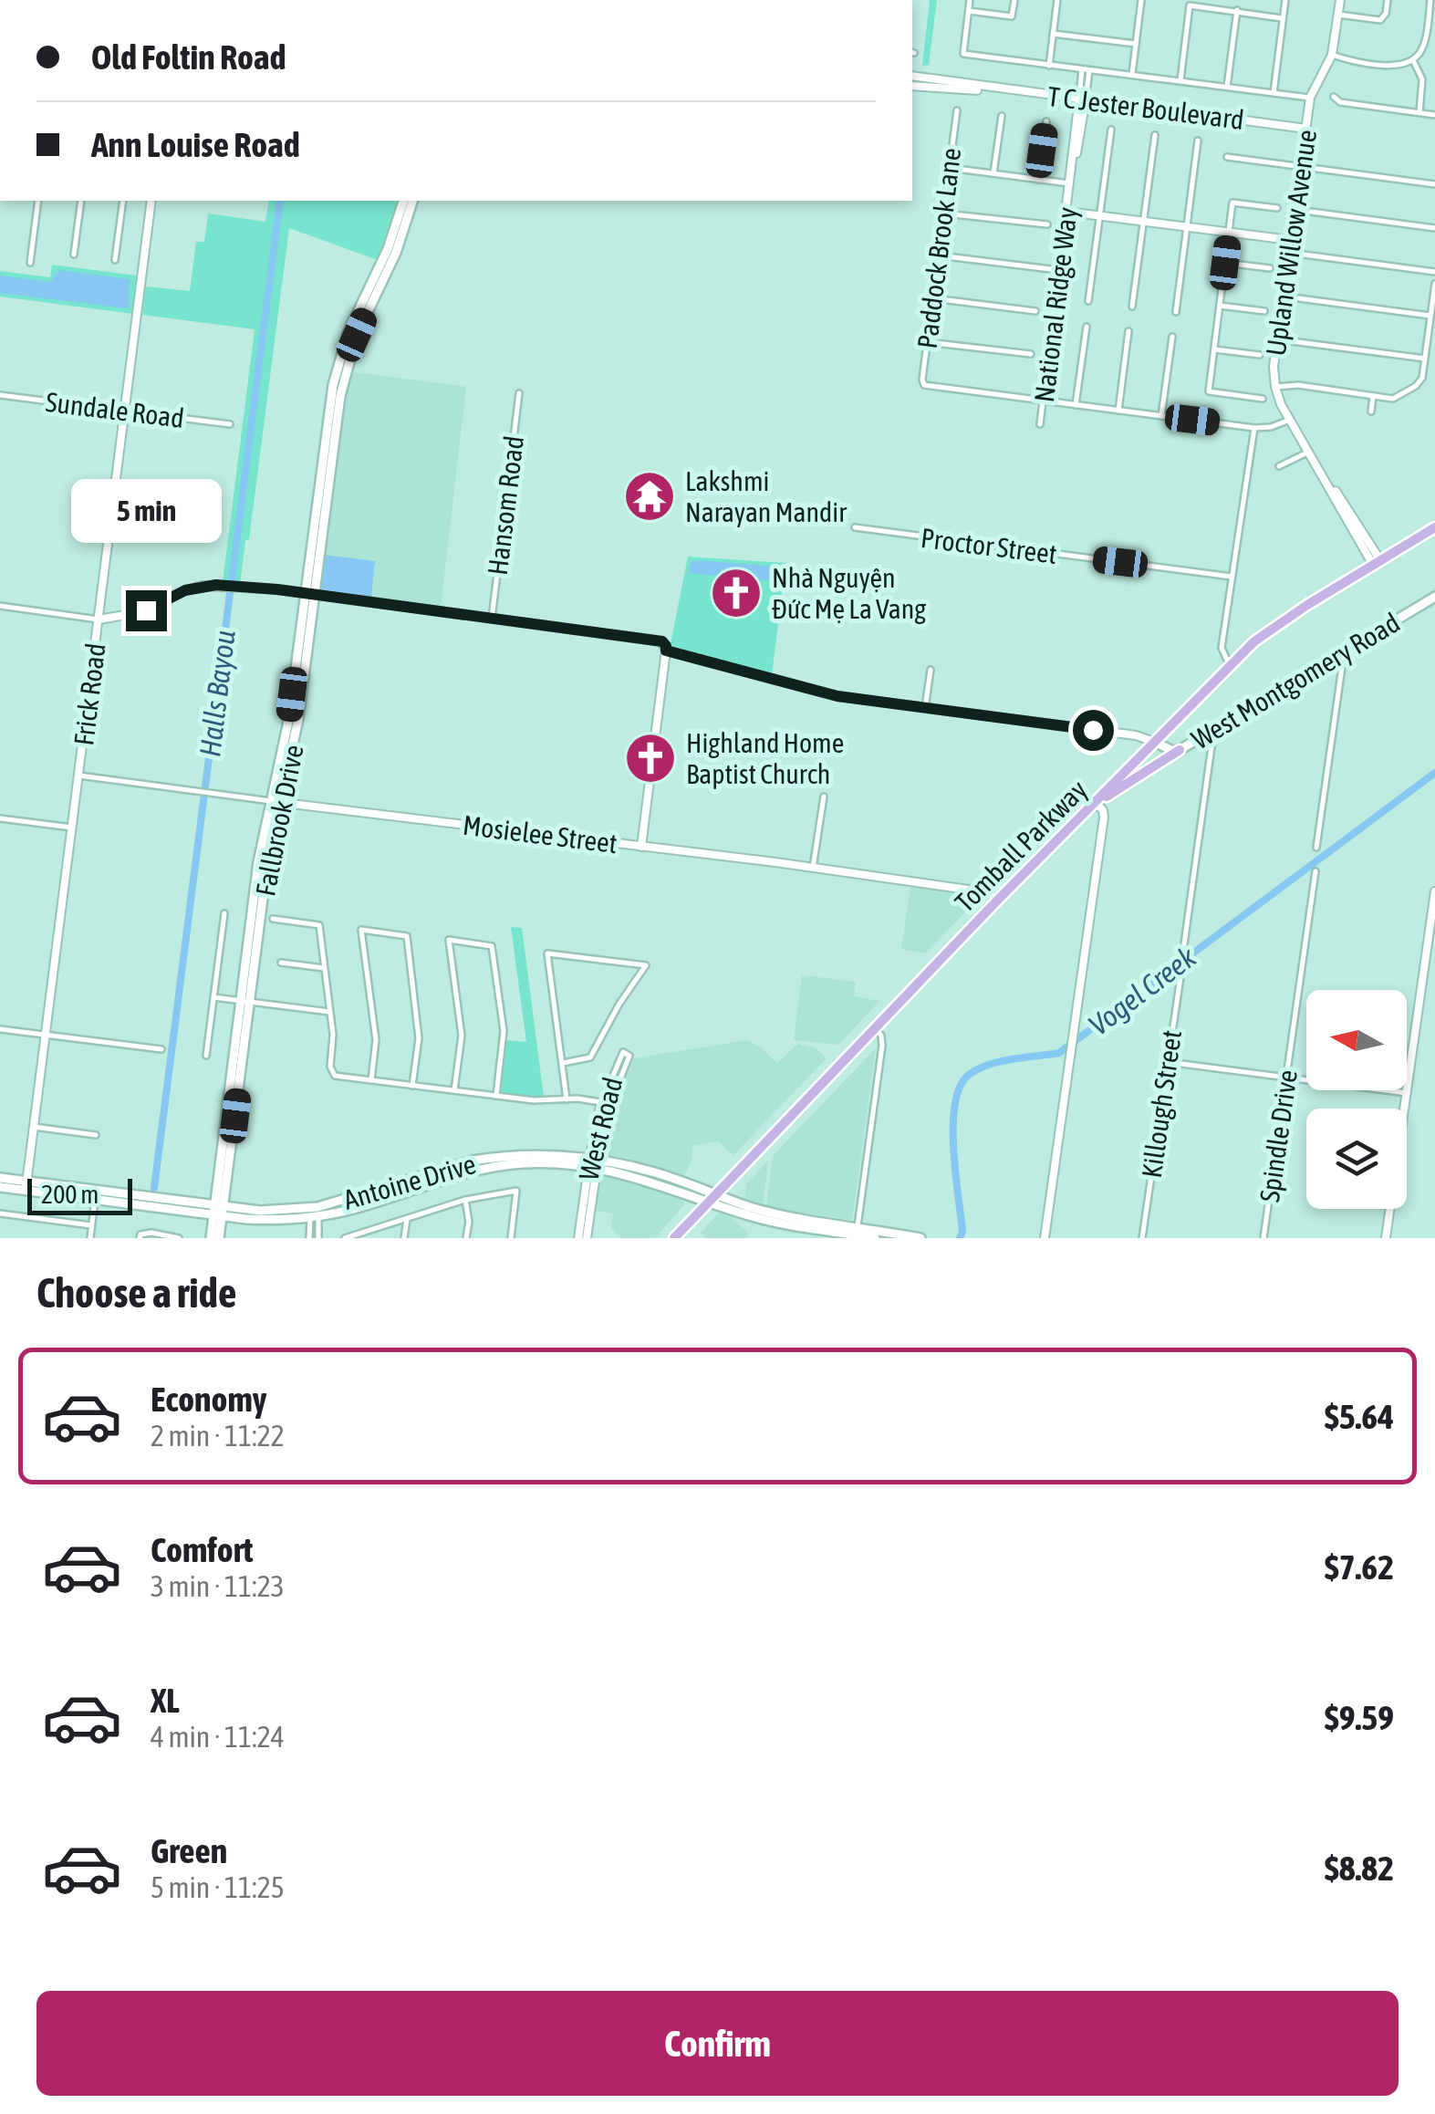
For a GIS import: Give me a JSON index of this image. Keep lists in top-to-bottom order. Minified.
{"streets":{"main road":["West Montgomery Road","Fallbrook Drive","Tomball Parkway","Antoine Drive"],"street":["T C Jester Boulevard","Upland Willow Avenue","Paddock Brook Lane","National Ridge Way","Sundale Road","Hansom Road","Proctor Street","Frick Road","Mosielee Street","Killough Street","West Road","Spindle Drive"]},"crossings":[["T C Jester Boulevard","Upland Willow Avenue"],["T C Jester Boulevard","National Ridge Way"],["Upland Willow Avenue","Tomball Parkway"],["Paddock Brook Lane","National Ridge Way"],["Sundale Road","Frick Road"],["West Montgomery Road","Tomball Parkway"],["Frick Road","Mosielee Street"],["Frick Road","Antoine Drive"],["Fallbrook Drive","Mosielee Street"],["Fallbrook Drive","Antoine Drive"],["Mosielee Street","Tomball Parkway"],["Tomball Parkway","Antoine Drive"],["West Road","Antoine Drive"]],"water":["Halls Bayou","Vogel Creek"],"places":{"temple":["Lakshmi Narayan Mandir"],"church":["Nhà Nguyện Đức Mẹ La Vang","Highland Home Baptist Church"]},"scale_bar":"200 m","north":"left","page":{"banner":["Old Foltin Road","Ann Louise Road"],"bubble":"5 min","scale":"200 m","heading":"Choose a ride","list":[{"name":"Economy","note":"2 min · 11:22","value":"$5.64"},{"name":"Comfort","note":"3 min · 11:23","value":"$7.62"},{"name":"XL","note":"4 min · 11:24","value":"$9.59"},{"name":"Green","note":"5 min · 11:25","value":"$8.82"}],"buttons":"Confirm"}}
